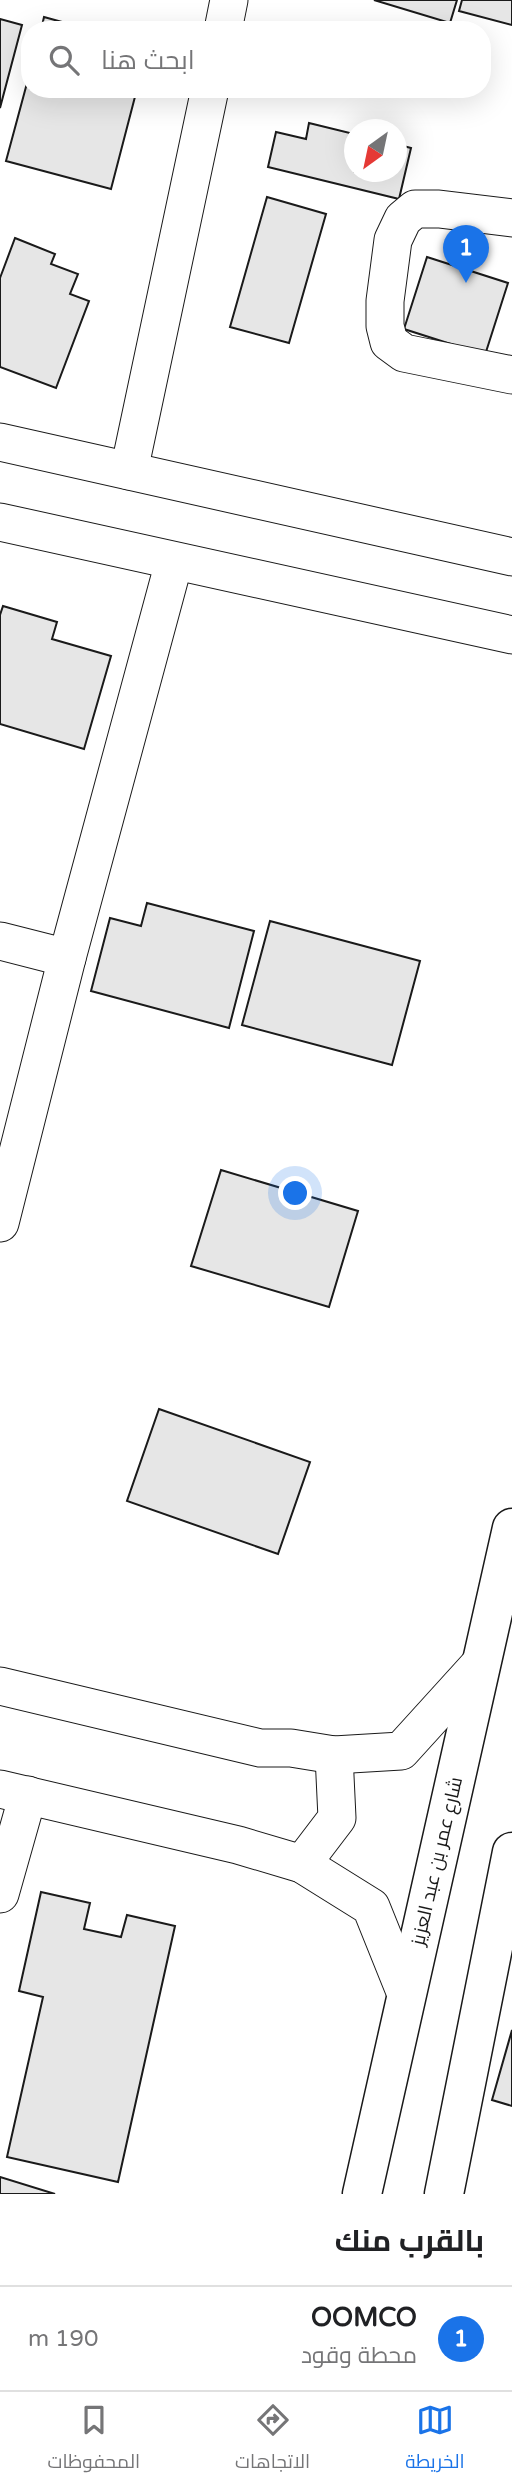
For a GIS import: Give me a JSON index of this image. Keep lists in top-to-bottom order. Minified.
{"streets":{"main road":["شارع عمر بن عبد العزيز"]},"north":"bottom left","page":{"search":"ابحث هنا","pins":"1","heading":"بالقرب منك","list":[{"mark":"1","name":"OOMCO","note":"محطة وقود","value":"190 m"}],"nav":["الخريطة","الاتجاهات","المحفوظات"]}}
